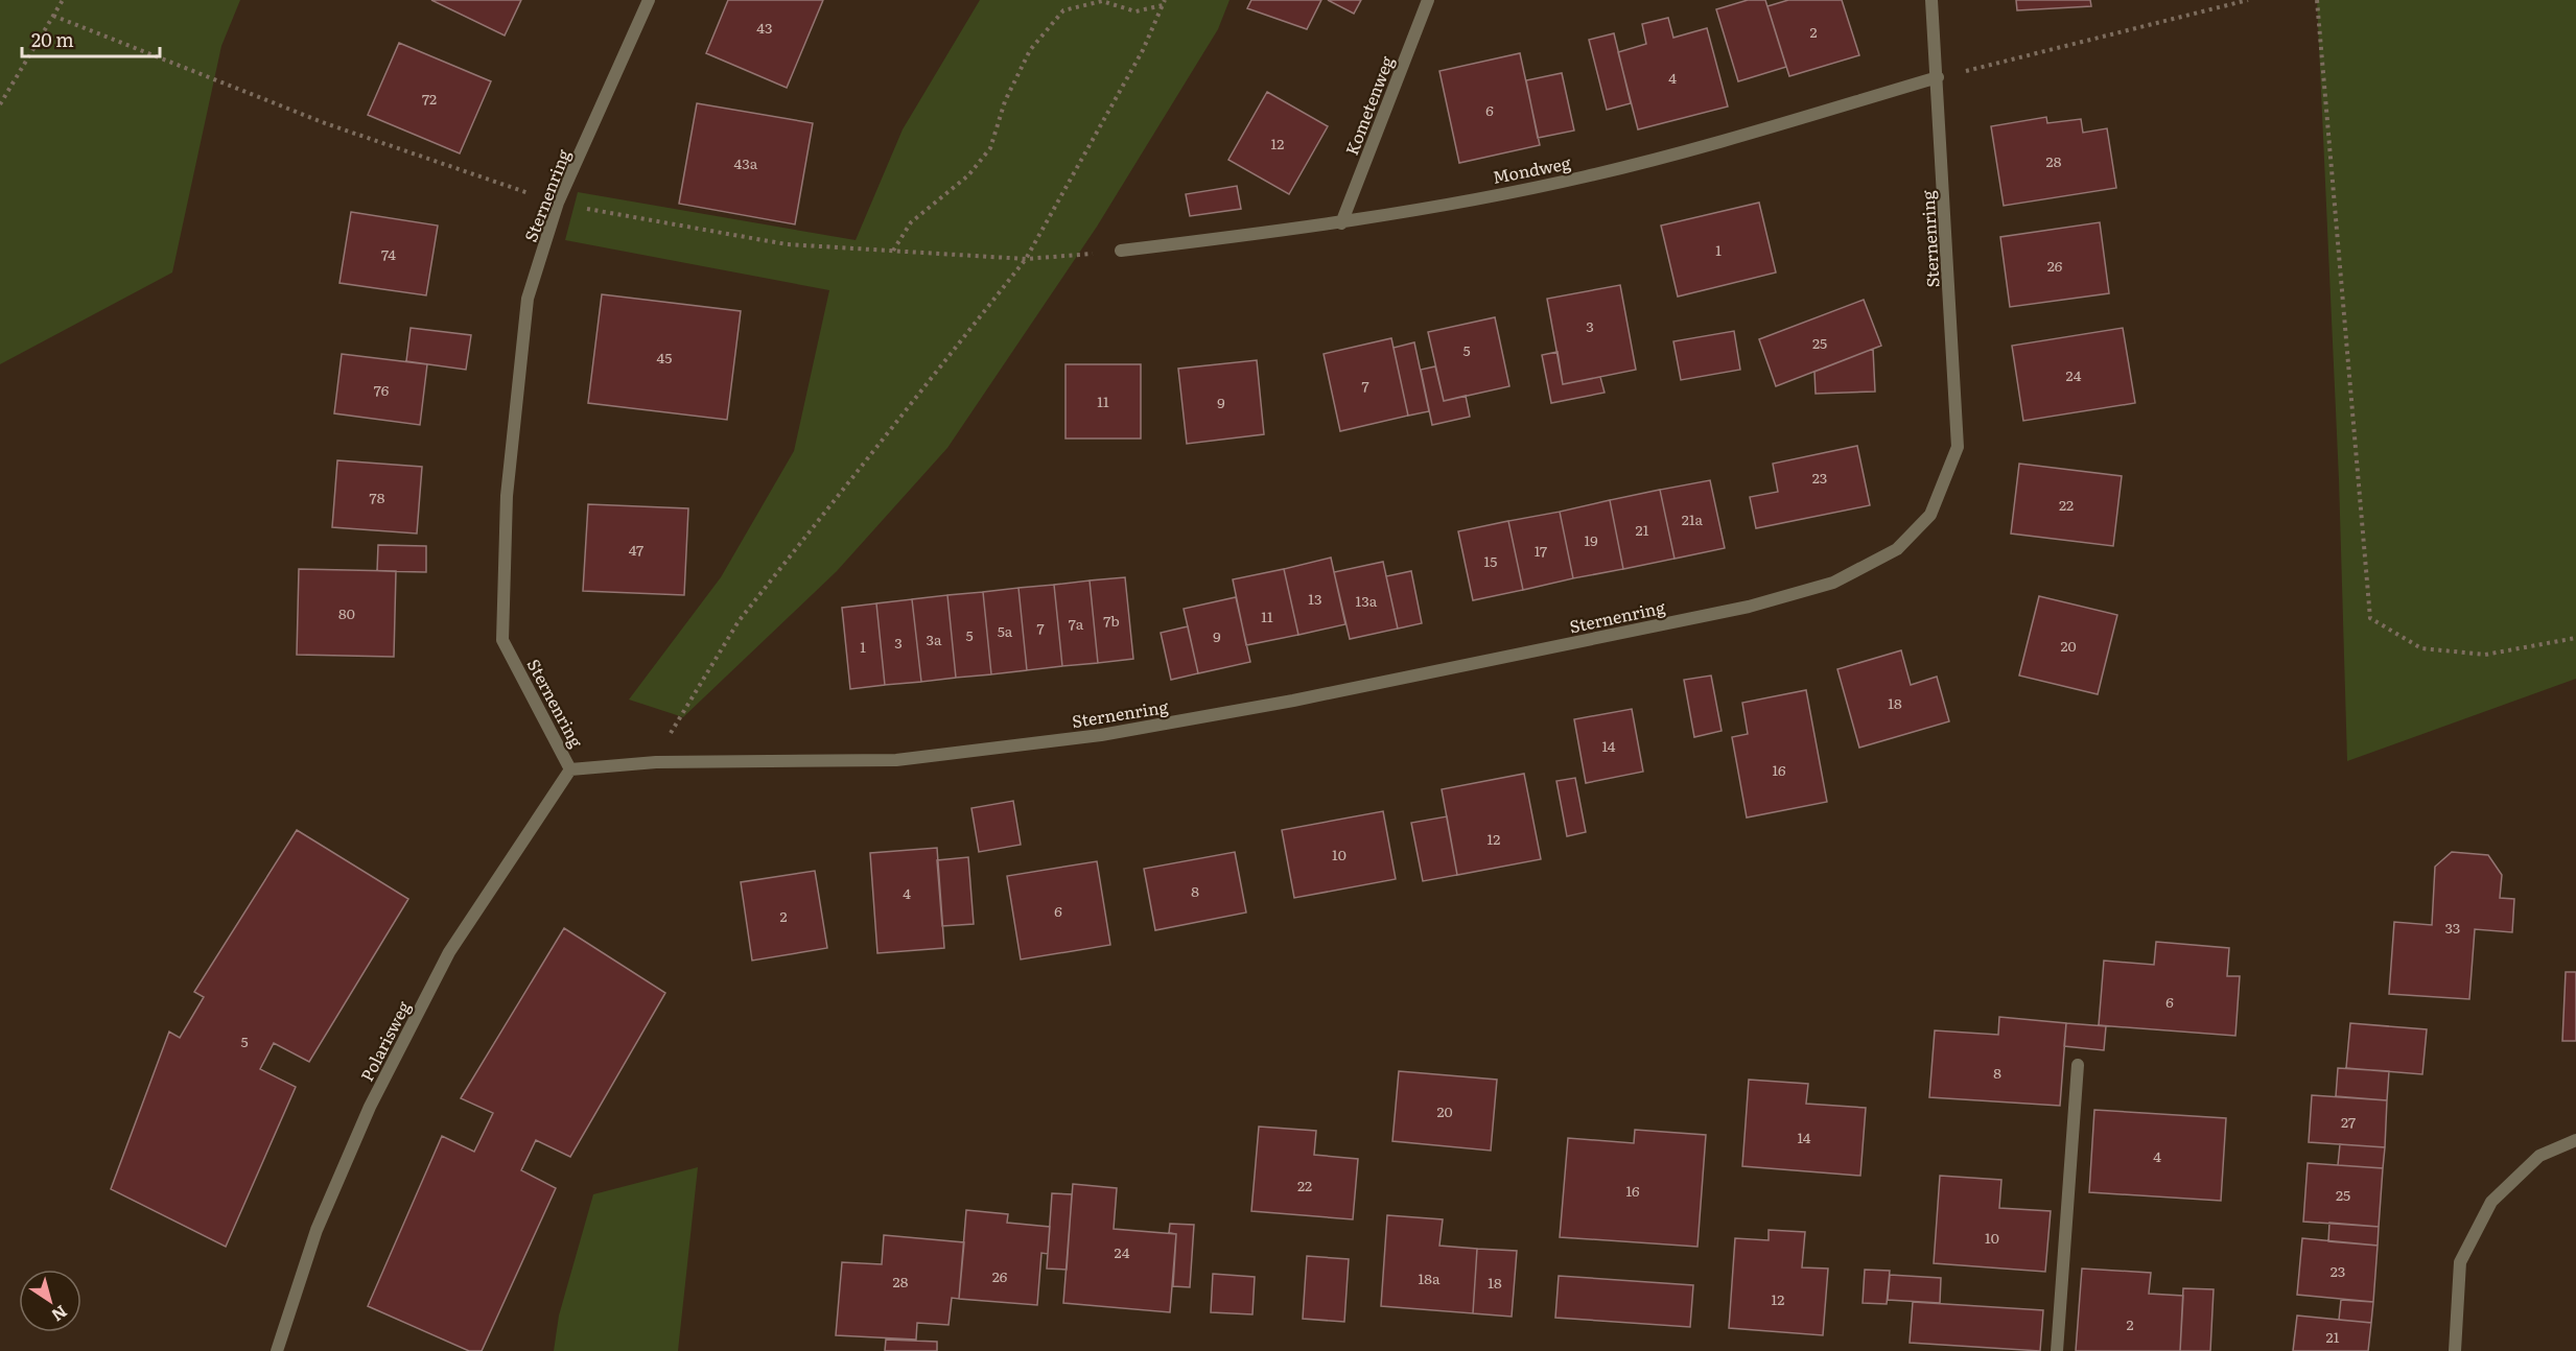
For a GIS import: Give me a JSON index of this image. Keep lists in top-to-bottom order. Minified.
{"streets":{"street":["Kometenweg","Mondweg","Sternenring","Polarisweg"]},"crossings":[["Kometenweg","Mondweg"],["Mondweg","Sternenring"],["Sternenring","Polarisweg"]],"house_numbers":["43","2","4","72","6","12","28","43a","1","74","26","3","25","5","45","24","7","76","11","9","23","78","22","21a","21","19","47","17","15","13","13a","80","11","7b","7a","7","5a","5","9","3a","3","20","1","18","14","16","12","10","8","4","6","2","33","6","5","8","20","27","14","4","22","16","25","10","24","23","26","18a","28","18","12","2","21"],"scale_bar":"20 m","north":"bottom right"}
